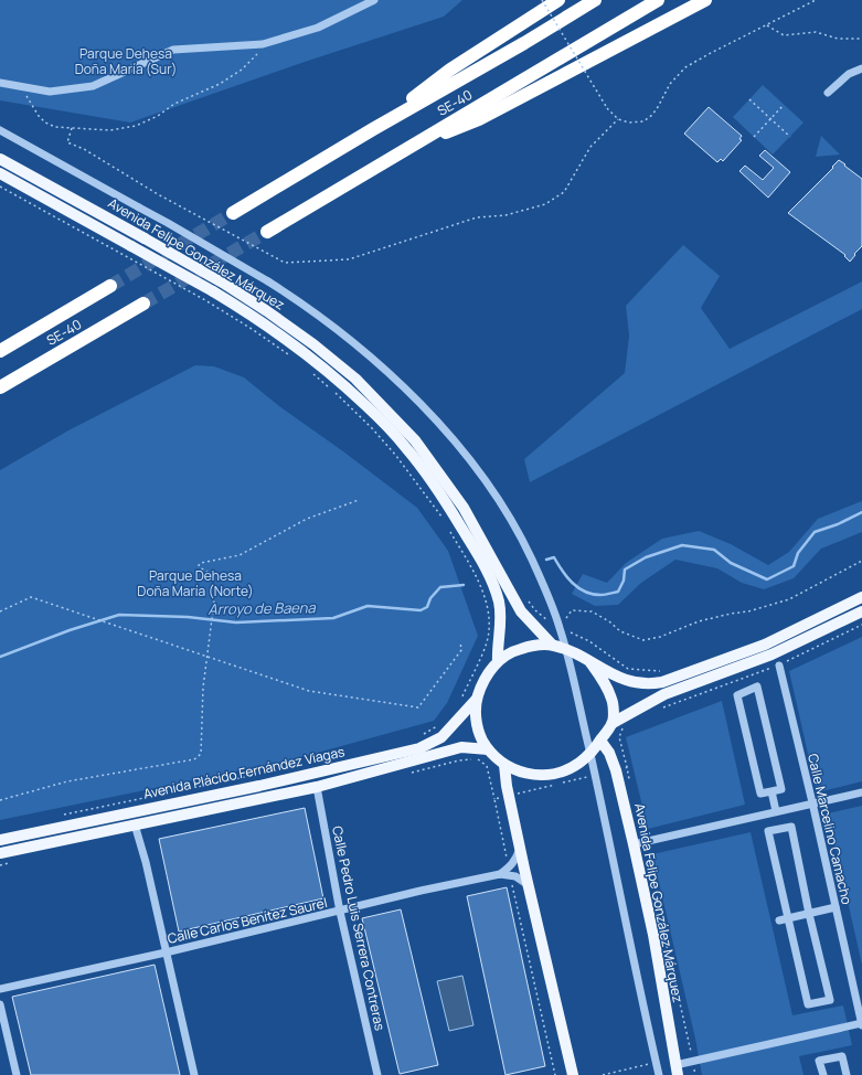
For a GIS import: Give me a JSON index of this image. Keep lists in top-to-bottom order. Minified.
{"streets":{"highway":["SE-40"],"main road":["Avenida Felipe González Márquez","Avenida Plácido Fernández Viagas"],"street":["Calle Marcelino Camacho","Calle Carlos Benítez Saurel","Calle Pedro Luis Serrera Contreras"]},"crossings":[["Avenida Felipe González Márquez","Avenida Plácido Fernández Viagas"],["Avenida Plácido Fernández Viagas","Calle Pedro Luis Serrera Contreras"],["Calle Carlos Benítez Saurel","Calle Pedro Luis Serrera Contreras"]],"water":["Arroyo de Baena"],"parks":["Parque Dehesa Doña María (Sur)","Parque Dehesa Doña María (Norte)"]}
